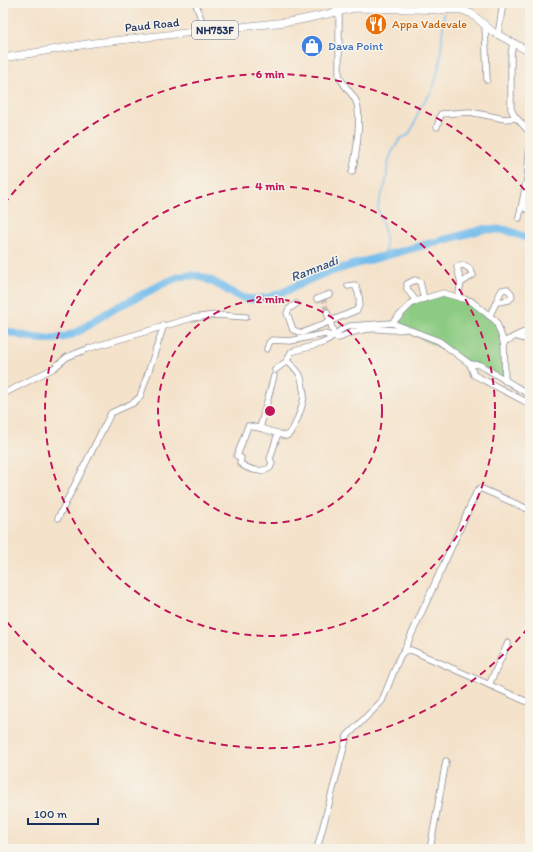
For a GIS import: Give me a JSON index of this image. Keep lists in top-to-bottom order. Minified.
{"streets":{"main road":["Paud Road","NH753F"]},"water":["Ramnadi"],"places":{"restaurant":["Appa Vadevale"],"shop":["Dava Point"]},"scale_bar":"100 m","rings":["6 min","4 min","2 min"]}
